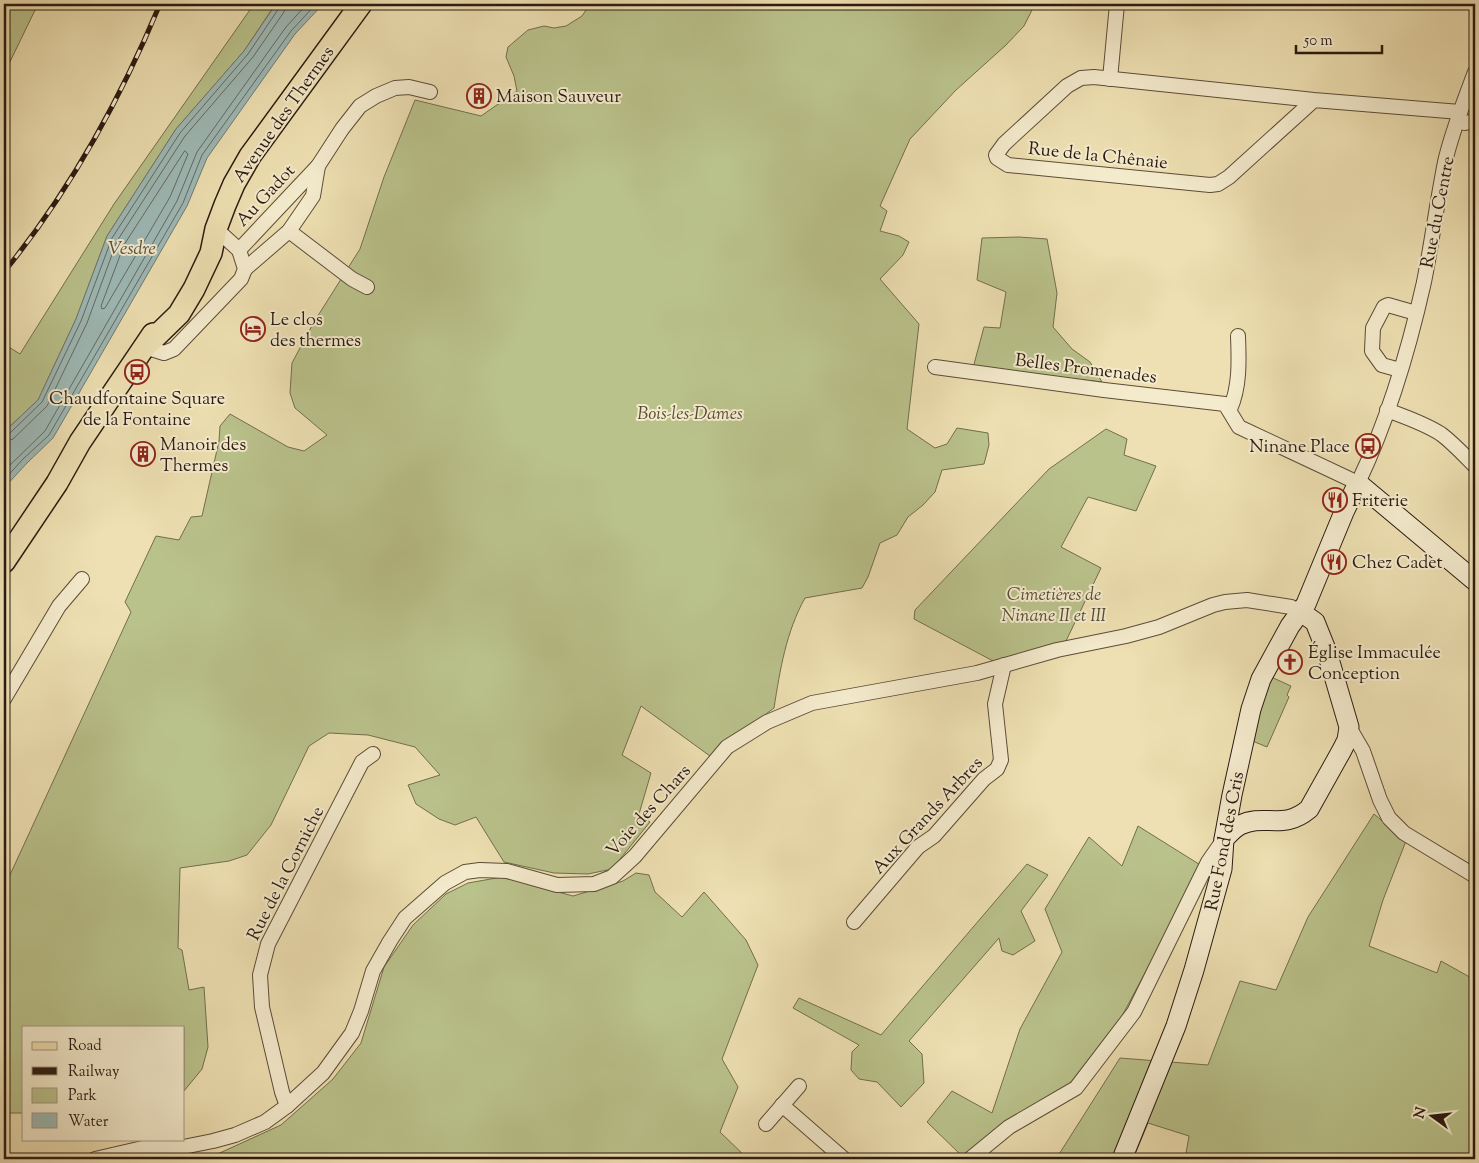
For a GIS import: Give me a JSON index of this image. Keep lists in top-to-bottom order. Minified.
{"streets":{"main road":["Avenue des Thermes"],"street":["Rue de la Chênaie","Au Gadot","Rue du Centre","Belles Promenades","Voie des Chars","Aux Grands Arbres","Rue Fond des Cris","Rue de la Corniche"]},"crossings":[["Rue de la Chênaie","Rue du Centre"],["Rue du Centre","Voie des Chars"],["Rue du Centre","Rue Fond des Cris"],["Voie des Chars","Aux Grands Arbres"],["Voie des Chars","Rue Fond des Cris"],["Voie des Chars","Rue de la Corniche"]],"water":["Vesdre"],"parks":["Bois-les-Dames","Cimetières de Ninane II et III"],"places":{"building":["Maison Sauveur","Manoir des Thermes"],"hotel":["Le clos des thermes"],"bus stop":["Chaudfontaine Square de la Fontaine","Ninane Place"],"restaurant":["Friterie","Chez Cadet"],"church":["Église Immaculée Conception"]},"legend":["Road","Railway","Park","Water"],"scale_bar":"50 m","north":"left"}
